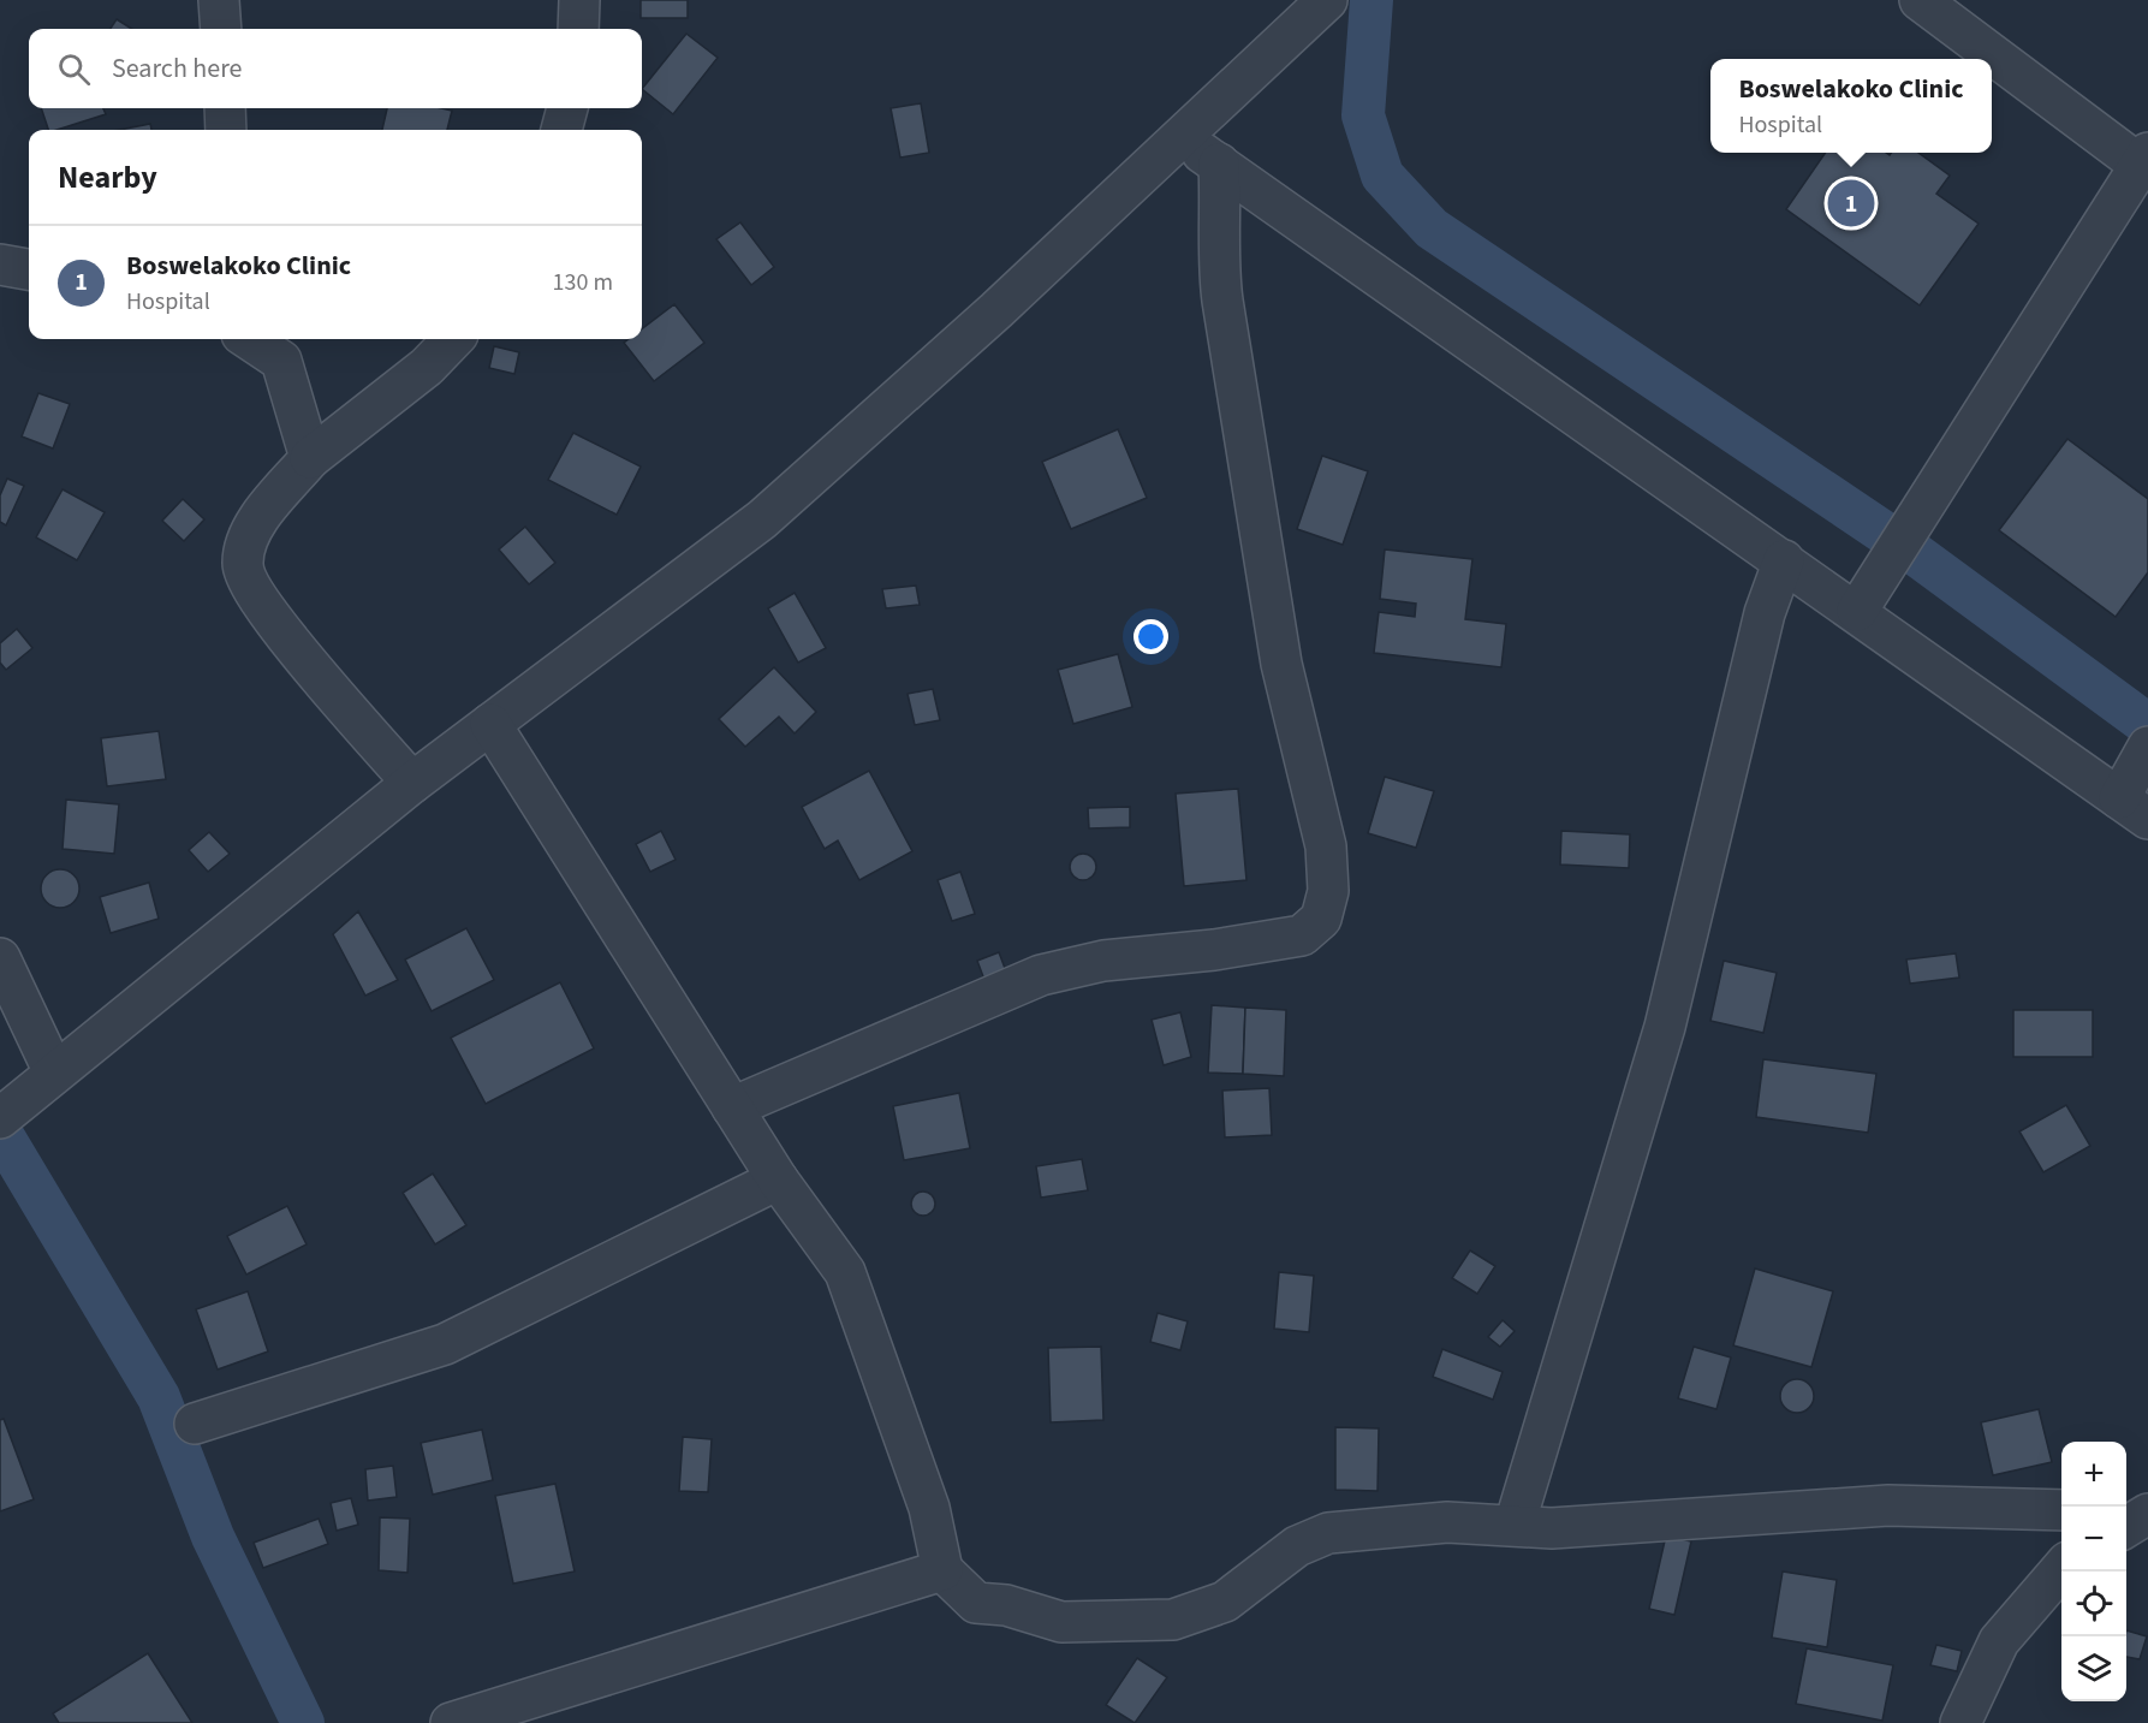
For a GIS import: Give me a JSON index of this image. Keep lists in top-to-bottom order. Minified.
{"page":{"search":"Search here","popup":["Boswelakoko Clinic","Hospital"],"heading":"Nearby","pins":"1","list":[{"mark":"1","name":"Boswelakoko Clinic","note":"Hospital","value":"130 m"}],"map_buttons":["+","−"]}}
